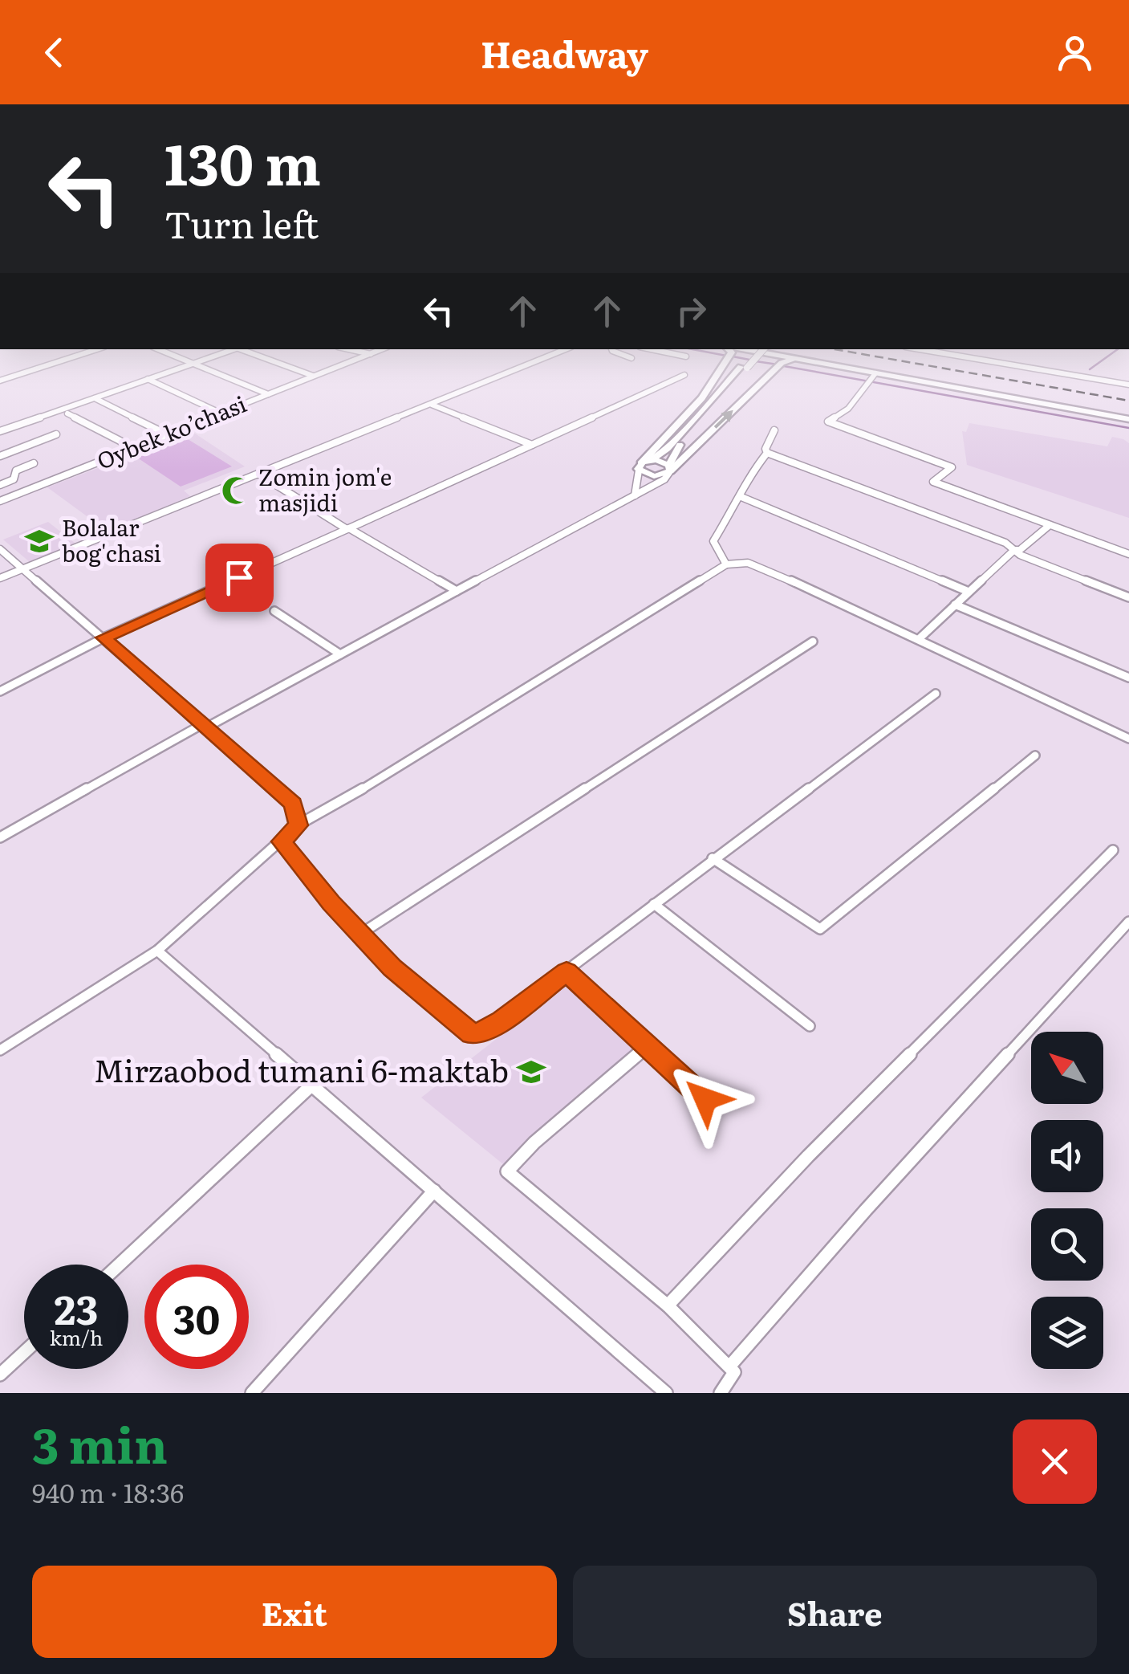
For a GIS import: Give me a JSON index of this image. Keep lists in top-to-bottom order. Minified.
{"streets":{"street":["Oybek ko’chasi"]},"places":{"mosque":["Zomin jom'e masjidi"],"school or university":["Bolalar bog'chasi","Mirzaobod tumani 6-maktab"]},"north":"top left","page":{"header":"Headway","turn":["130 m","Turn left"],"speed":"23 km/h","limit":"30","heading":["3 min","940 m · 18:36"],"buttons":["Exit","Share"]}}
